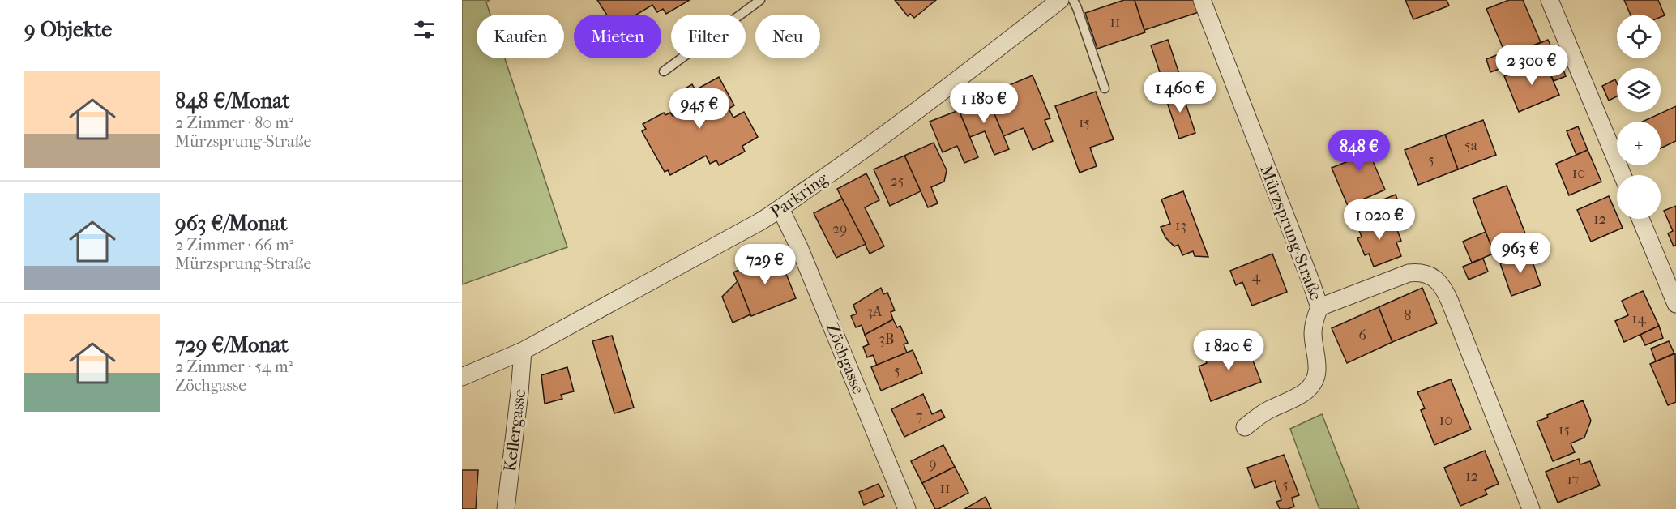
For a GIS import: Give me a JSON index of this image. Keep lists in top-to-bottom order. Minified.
{"streets":{"street":["Parkring","Mürzsprung-Straße","Zöchgasse","Kellergasse"]},"crossings":[["Parkring","Zöchgasse"],["Parkring","Kellergasse"]],"house_numbers":["11","15","5a","5","10","25","12","13","29","4","3A","8","14","6","3B","5","7","10","15","9","12","17","5","11"],"page":{"heading":"9 Objekte","map_buttons":["+","−"],"chip":["Kaufen","Mieten","Filter","Neu"],"price":["2 300 €","1 460 €","1 180 €","945 €","848 €","1 020 €","963 €","729 €","1 820 €"],"list":[{"name":"848 €/Monat","note":"2 Zimmer · 80 m² · Mürzsprung-Straße"},{"name":"963 €/Monat","note":"2 Zimmer · 66 m² · Mürzsprung-Straße"},{"name":"729 €/Monat","note":"2 Zimmer · 54 m² · Zöchgasse"}]}}
